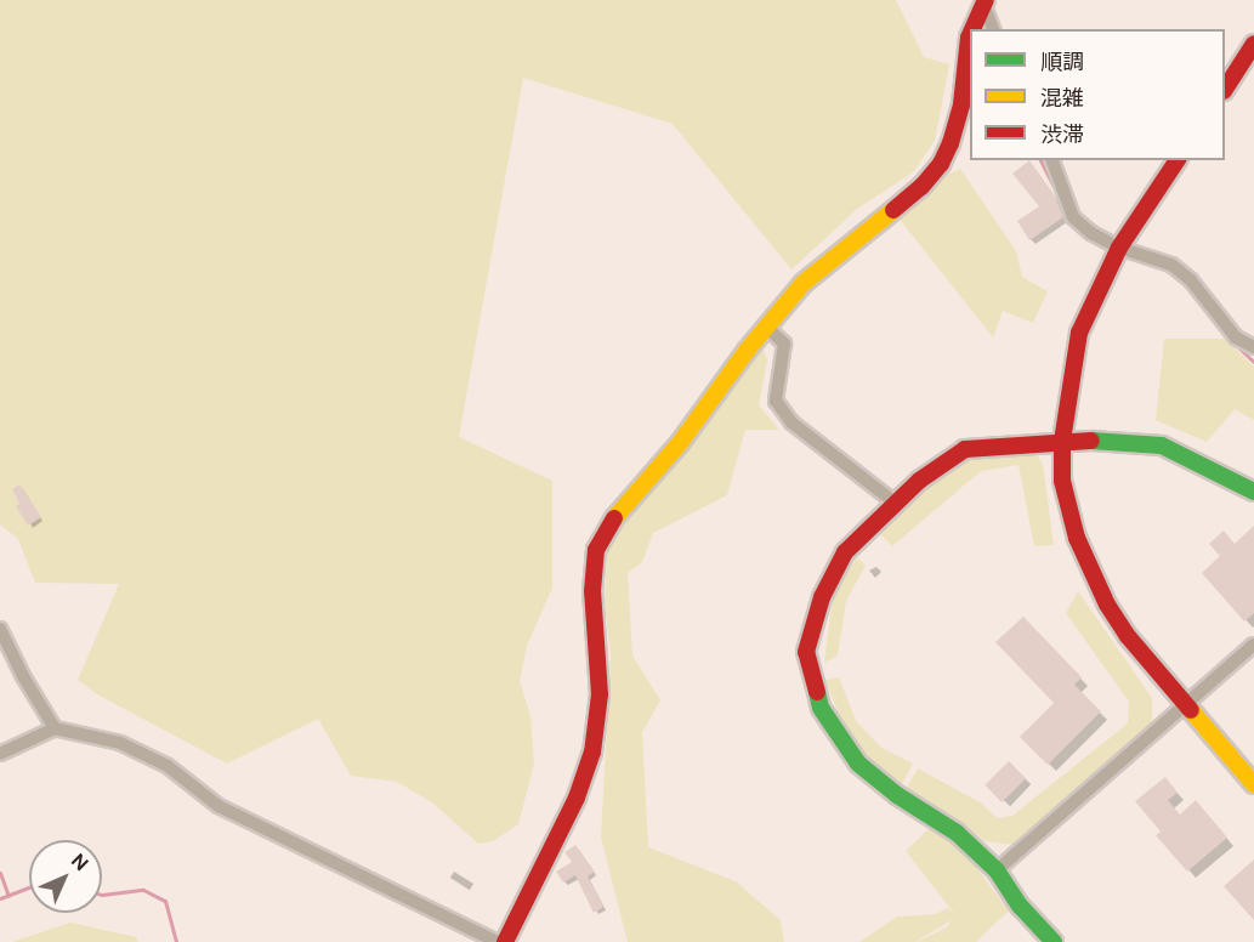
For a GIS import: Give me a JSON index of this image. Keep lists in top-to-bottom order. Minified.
{"legend":["順調","混雑","渋滞"],"north":"top right"}
